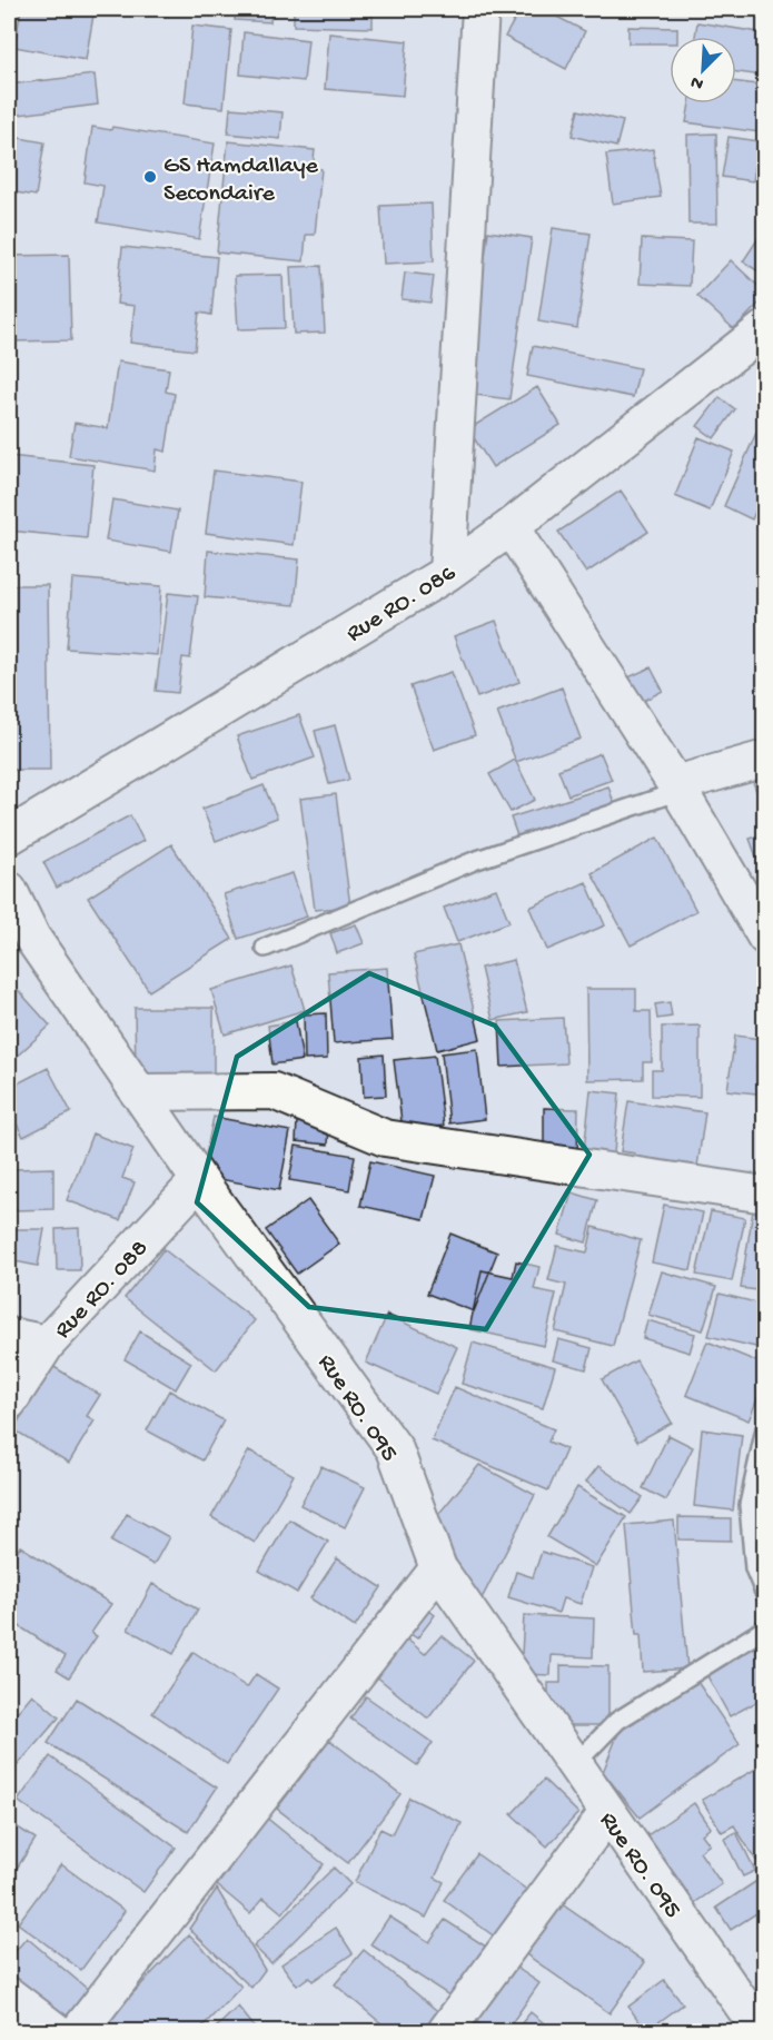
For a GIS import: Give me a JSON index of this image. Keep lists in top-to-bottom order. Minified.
{"streets":{"street":["Rue RO. 086","Rue RO. 088","Rue RO. 095"]},"crossings":[["Rue RO. 088","Rue RO. 095"]],"places":["GS Hamdallaye Secondaire"],"north":"bottom left"}
